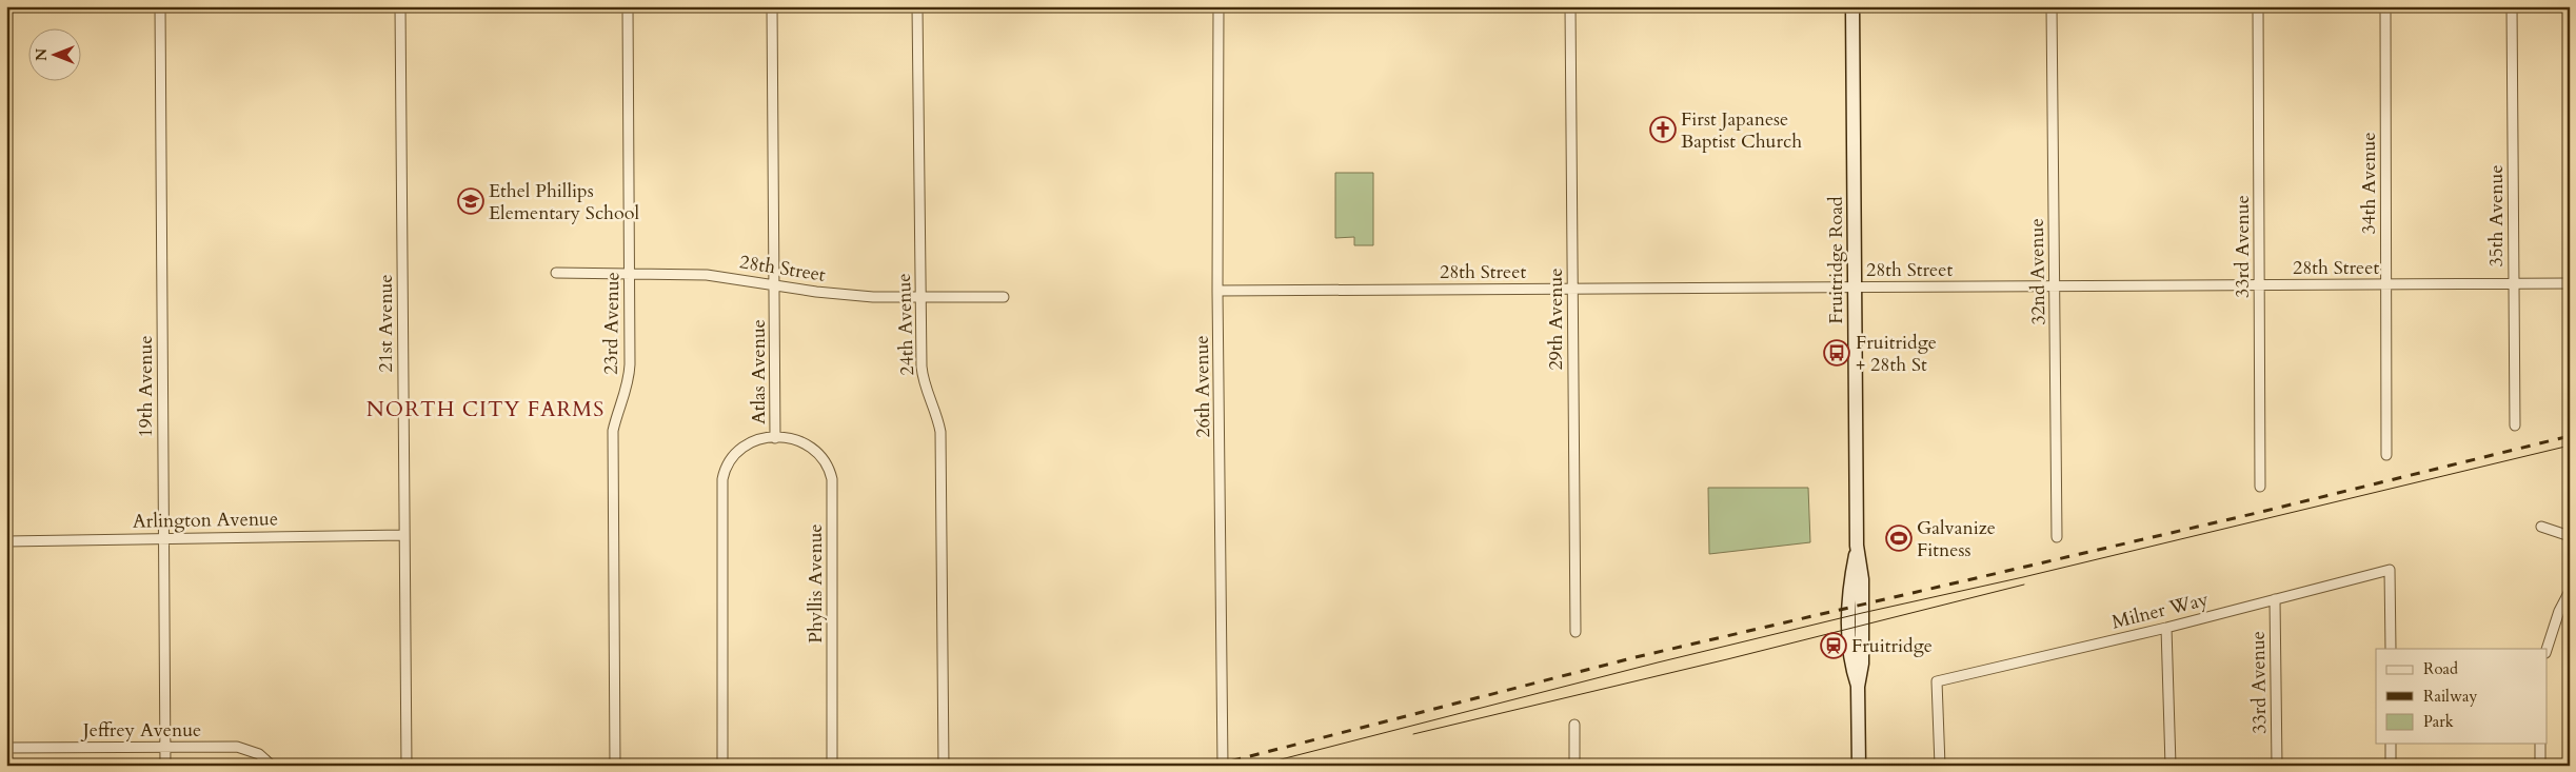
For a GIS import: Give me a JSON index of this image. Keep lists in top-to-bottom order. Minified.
{"streets":{"main road":["Fruitridge Road"],"street":["34th Avenue","35th Avenue","33rd Avenue","28th Street","32nd Avenue","29th Avenue","21st Avenue","23rd Avenue","24th Avenue","Atlas Avenue","19th Avenue","26th Avenue","Arlington Avenue","Phyllis Avenue","Milner Way","Jeffrey Avenue"]},"crossings":[["34th Avenue","28th Street"],["35th Avenue","28th Street"],["33rd Avenue","28th Street"],["33rd Avenue","Milner Way"],["Fruitridge Road","28th Street"],["28th Street","32nd Avenue"],["28th Street","29th Avenue"],["28th Street","23rd Avenue"],["28th Street","24th Avenue"],["28th Street","Atlas Avenue"],["28th Street","26th Avenue"],["21st Avenue","Arlington Avenue"],["Atlas Avenue","Phyllis Avenue"],["19th Avenue","Arlington Avenue"],["19th Avenue","Jeffrey Avenue"]],"districts":["NORTH CITY FARMS"],"places":{"church":["First Japanese Baptist Church"],"school or university":["Ethel Phillips Elementary School"],"bus stop":["Fruitridge + 28th St"],"sports":["Galvanize Fitness"],"station":["Fruitridge"]},"legend":["Road","Railway","Park"],"north":"left"}
